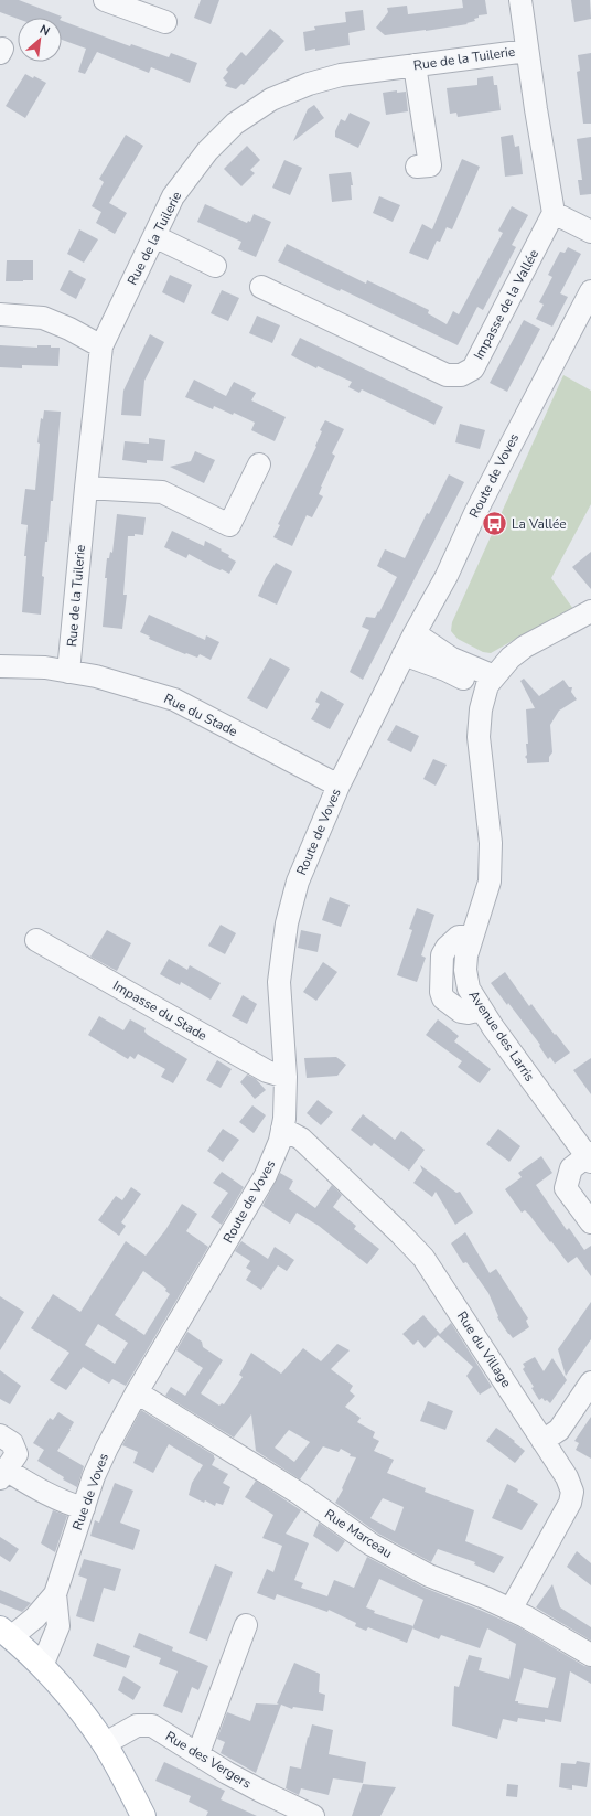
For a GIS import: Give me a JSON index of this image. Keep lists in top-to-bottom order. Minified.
{"streets":{"main road":["Rue de Voves"],"street":["Rue de la Tuilerie","Impasse de la Vallée","Route de Voves","Rue du Stade","Impasse du Stade","Avenue des Larris","Rue du Village","Rue Marceau","Rue des Vergers"]},"crossings":[["Rue de la Tuilerie","Rue du Stade"],["Route de Voves","Rue du Stade"],["Route de Voves","Impasse du Stade"],["Route de Voves","Rue du Village"],["Route de Voves","Rue de Voves"],["Route de Voves","Rue Marceau"],["Rue du Village","Rue Marceau"],["Rue de Voves","Rue Marceau"],["Rue de Voves","Rue des Vergers"]],"places":{"bus stop":["La Vallée"]},"north":"top right"}
